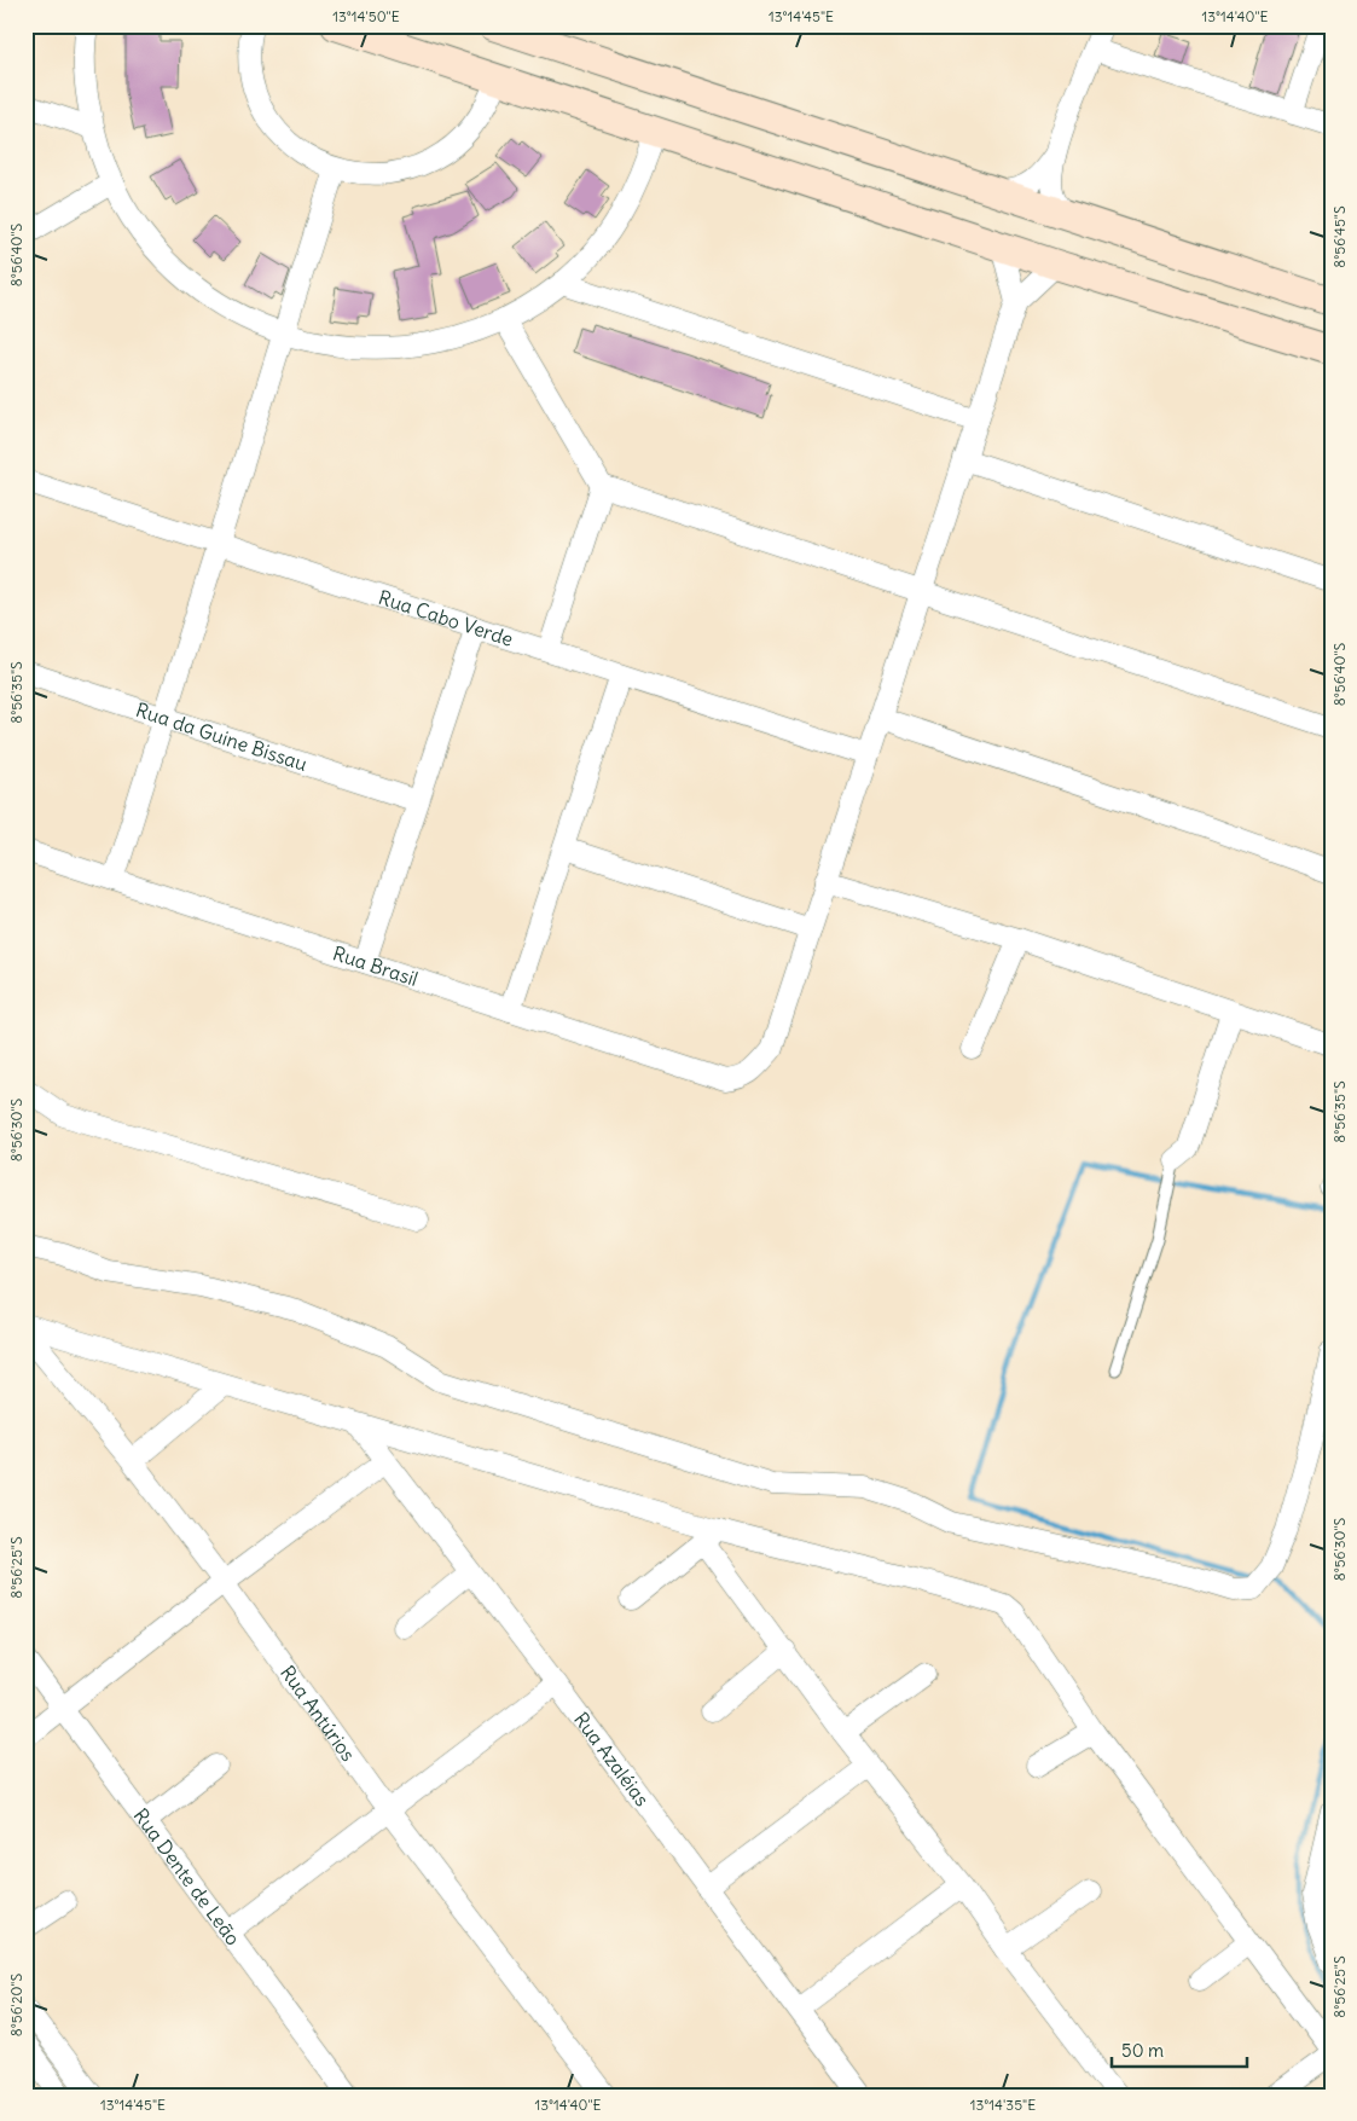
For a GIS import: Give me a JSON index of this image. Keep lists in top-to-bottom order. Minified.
{"streets":{"street":["Rua Cabo Verde","Rua da Guine Bissau","Rua Brasil","Rua Antúrios","Rua Azaléias","Rua Dente de Leão"]},"scale_bar":"50 m","coordinates":["13°14'50\"E","13°14'45\"E","13°14'40\"E","8°56'45\"S","8°56'40\"S","8°56'35\"S","8°56'30\"S","8°56'25\"S","8°56'20\"S","13°14'35\"E"]}
